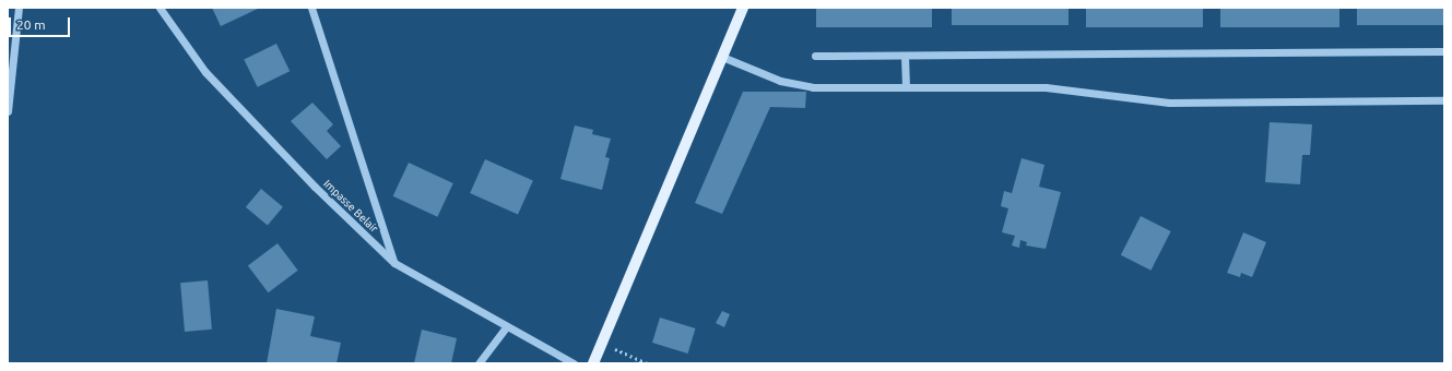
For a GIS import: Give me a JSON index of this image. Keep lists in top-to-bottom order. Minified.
{"streets":{"street":["Impasse Belair"]},"scale_bar":"20 m"}
